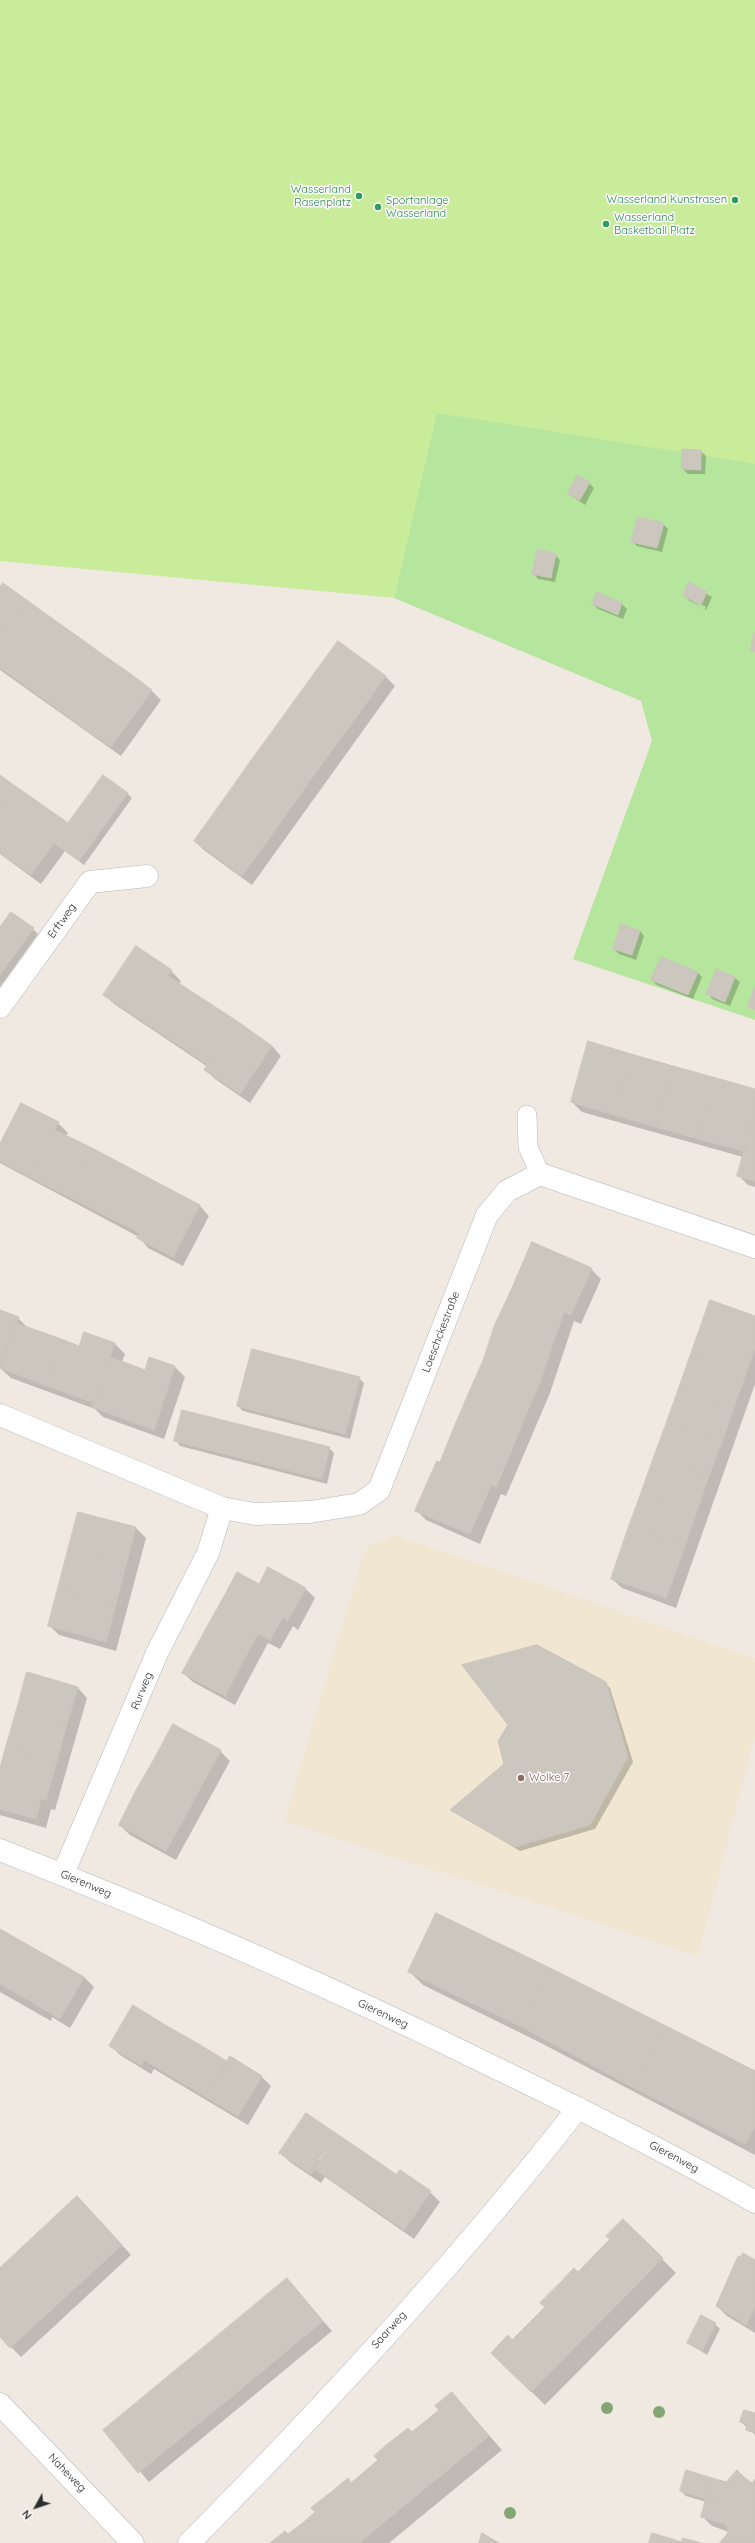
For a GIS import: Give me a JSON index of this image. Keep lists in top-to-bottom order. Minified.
{"streets":{"street":["Erftweg","Loeschckestraße","Rurweg","Gierenweg","Saarweg","Naheweg"]},"crossings":[["Loeschckestraße","Rurweg"],["Rurweg","Gierenweg"],["Gierenweg","Saarweg"]],"places":["Wasserland Rasenplatz","Wasserland Kunstrasen","Sportanlage Wasserland","Wasserland Basketball Platz","Wolke 7"],"north":"bottom left"}
